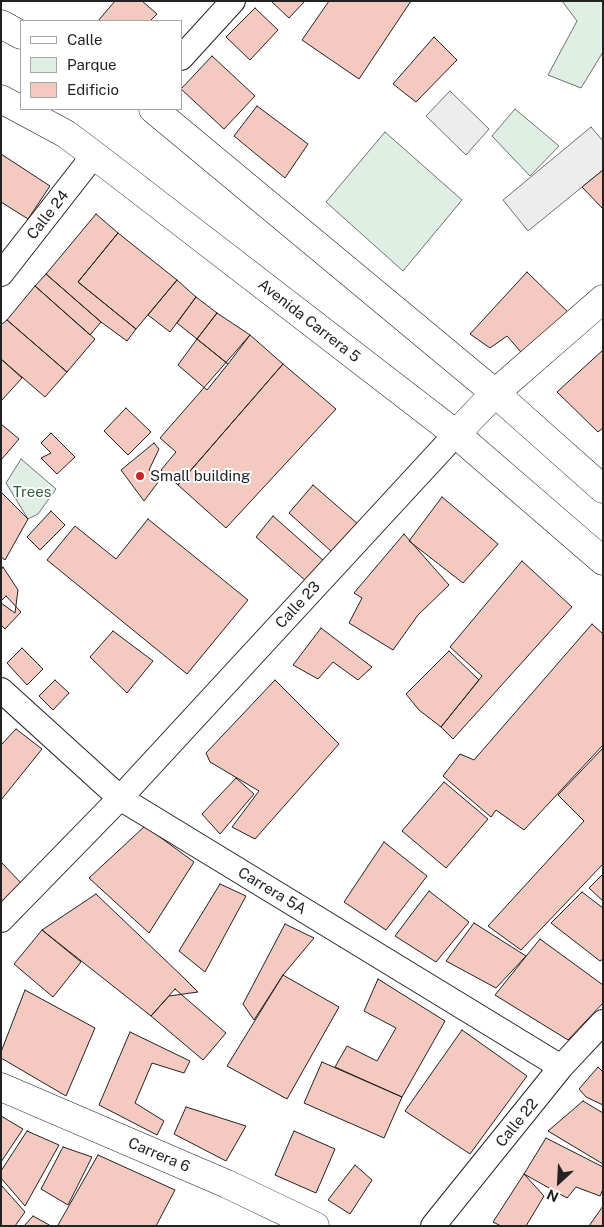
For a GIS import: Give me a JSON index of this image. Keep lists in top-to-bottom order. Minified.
{"streets":{"main road":["Avenida Carrera 5","Calle 23","Carrera 6"],"street":["Calle 24","Carrera 5A","Calle 22"]},"crossings":[["Calle 24","Avenida Carrera 5"],["Avenida Carrera 5","Calle 23"],["Calle 23","Carrera 5A"],["Carrera 5A","Calle 22"]],"parks":["Trees"],"places":["Small building"],"legend":["Calle","Parque","Edificio"],"north":"bottom left"}
